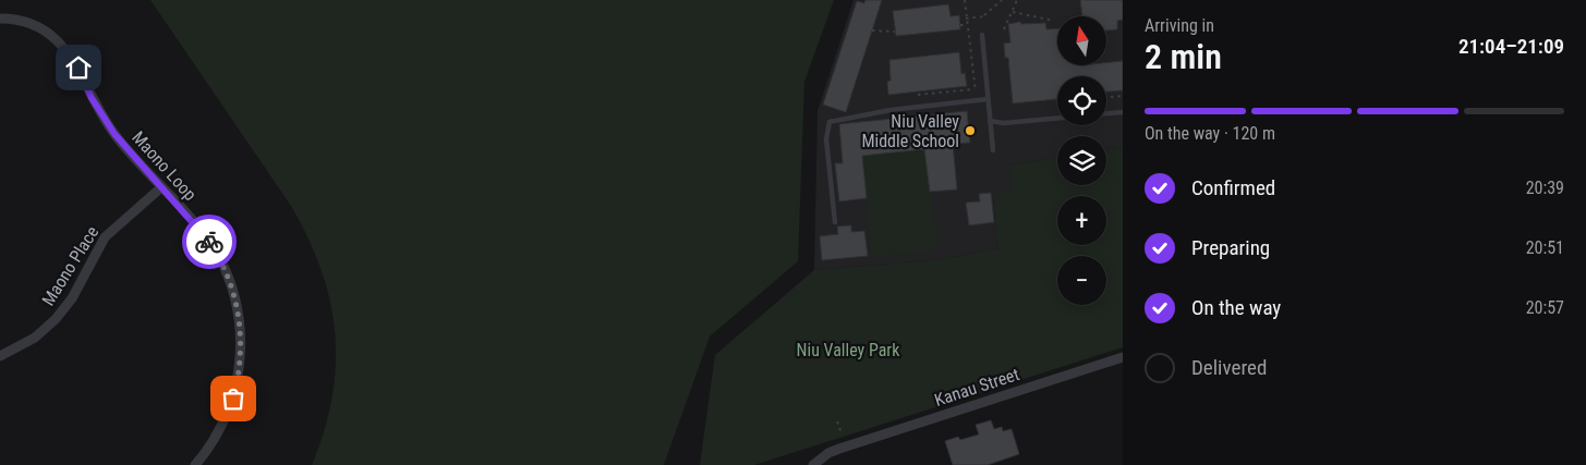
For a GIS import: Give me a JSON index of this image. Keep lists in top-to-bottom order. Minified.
{"streets":{"street":["Maono Loop","Maono Place","Kanau Street"]},"crossings":[["Maono Loop","Maono Place"]],"parks":["Niu Valley Park"],"places":["Niu Valley Middle School"],"north":"top","page":{"heading":["2 min","Arriving in","21:04–21:09"],"map_buttons":["+","−"],"bar":"On the way · 120 m","list":[["Confirmed","20:39"],["Preparing","20:51"],["On the way","20:57"],"Delivered"]}}
